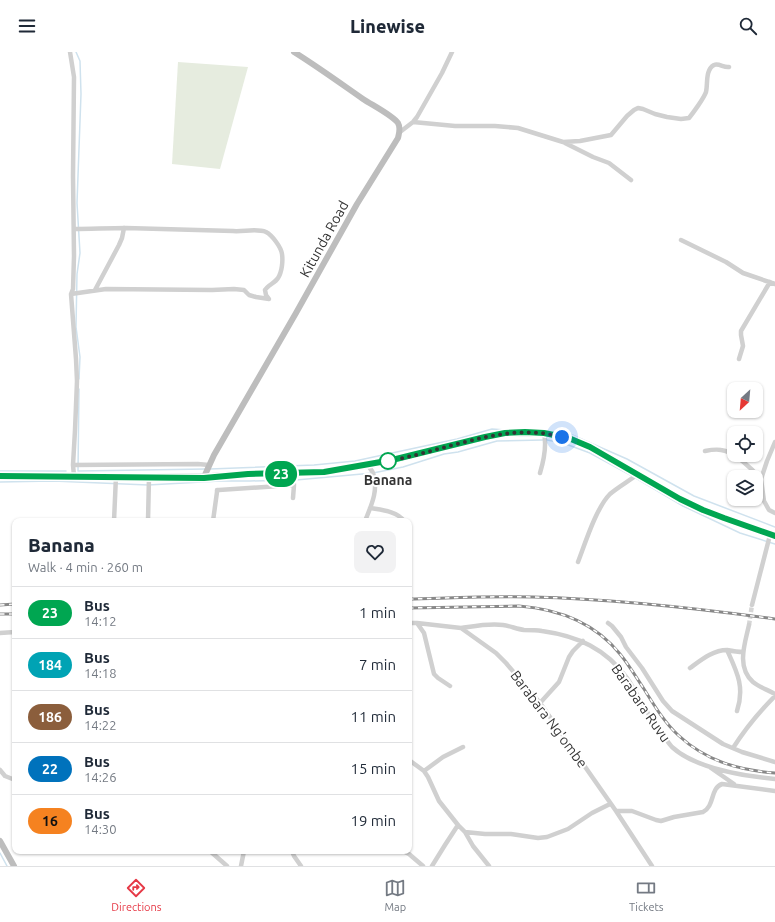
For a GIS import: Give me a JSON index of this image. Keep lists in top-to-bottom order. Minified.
{"streets":{"street":["Kitunda Road","Barabara Ruvu","Barabara Ng'ombe"]},"crossings":[["Barabara Ruvu","Barabara Ng'ombe"]],"places":["Banana"],"lines":["bus line 23"],"north":"bottom left","page":{"header":"Linewise","on_map":"23","heading":["Banana","Walk · 4 min · 260 m"],"list":[{"mark":"23","name":"Bus","note":"14:12","value":"1 min"},{"mark":"184","name":"Bus","note":"14:18","value":"7 min"},{"mark":"186","name":"Bus","note":"14:22","value":"11 min"},{"mark":"22","name":"Bus","note":"14:26","value":"15 min"},{"mark":"16","name":"Bus","note":"14:30","value":"19 min"}],"tabs":["Directions","Map","Tickets"]}}
